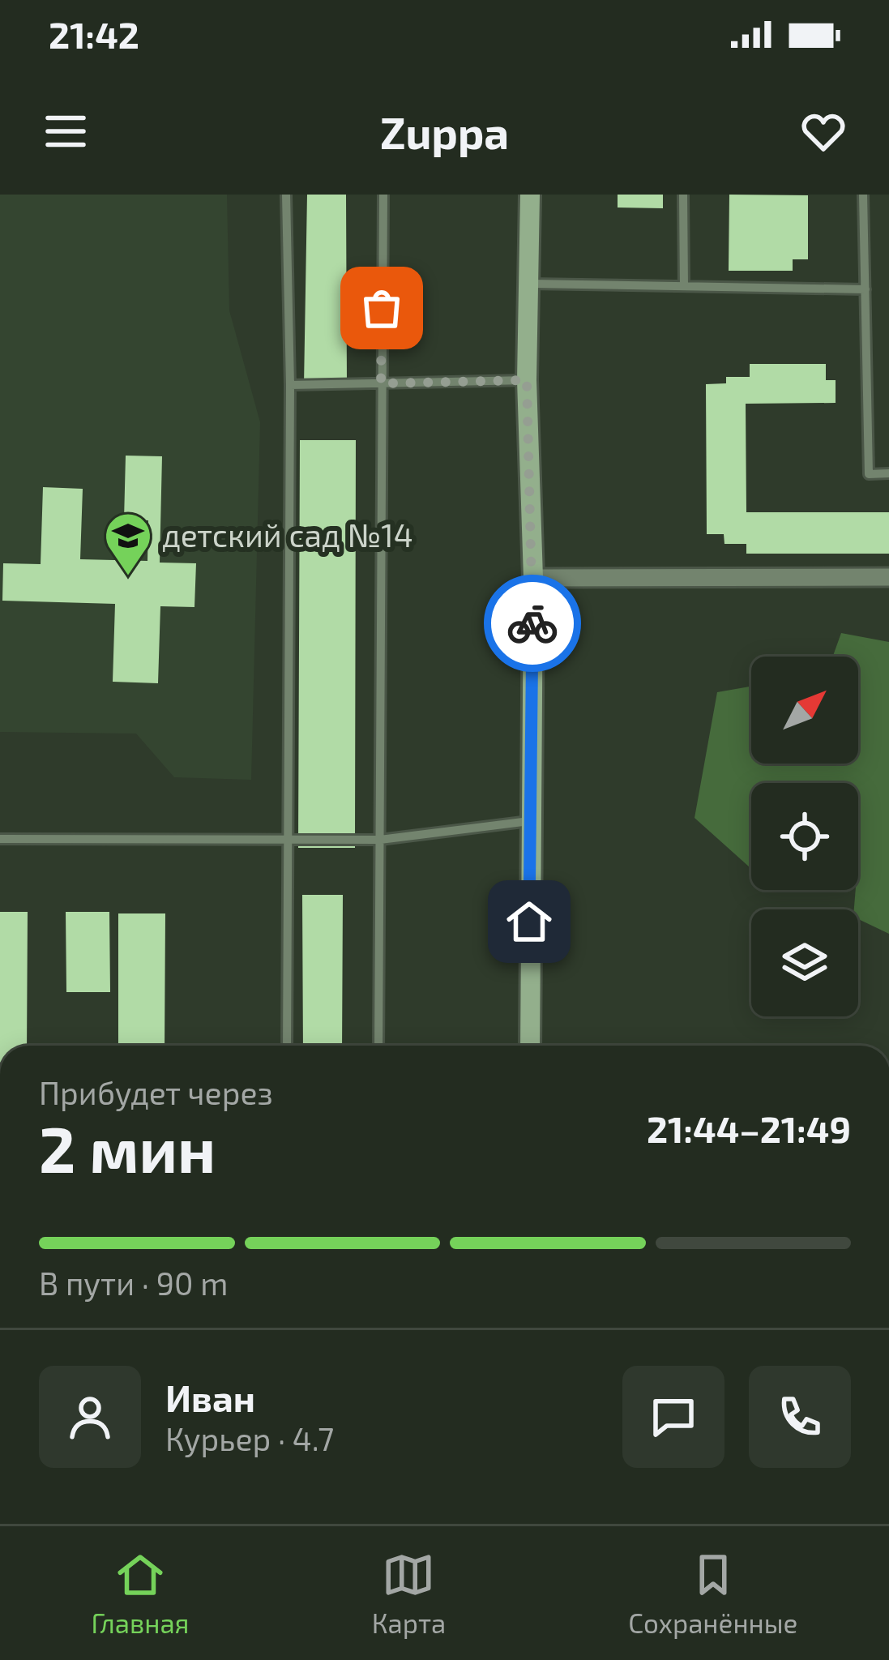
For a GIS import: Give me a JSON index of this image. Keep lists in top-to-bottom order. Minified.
{"places":{"school or university":["детский сад №14"]},"north":"top right","page":{"status":"21:42","header":"Zuppa","heading":["2 мин","Прибудет через","21:44–21:49"],"panel":["Иван","Курьер · 4.7"],"bar":"В пути · 90 m","tabs":["Главная","Карта","Сохранённые"]}}
